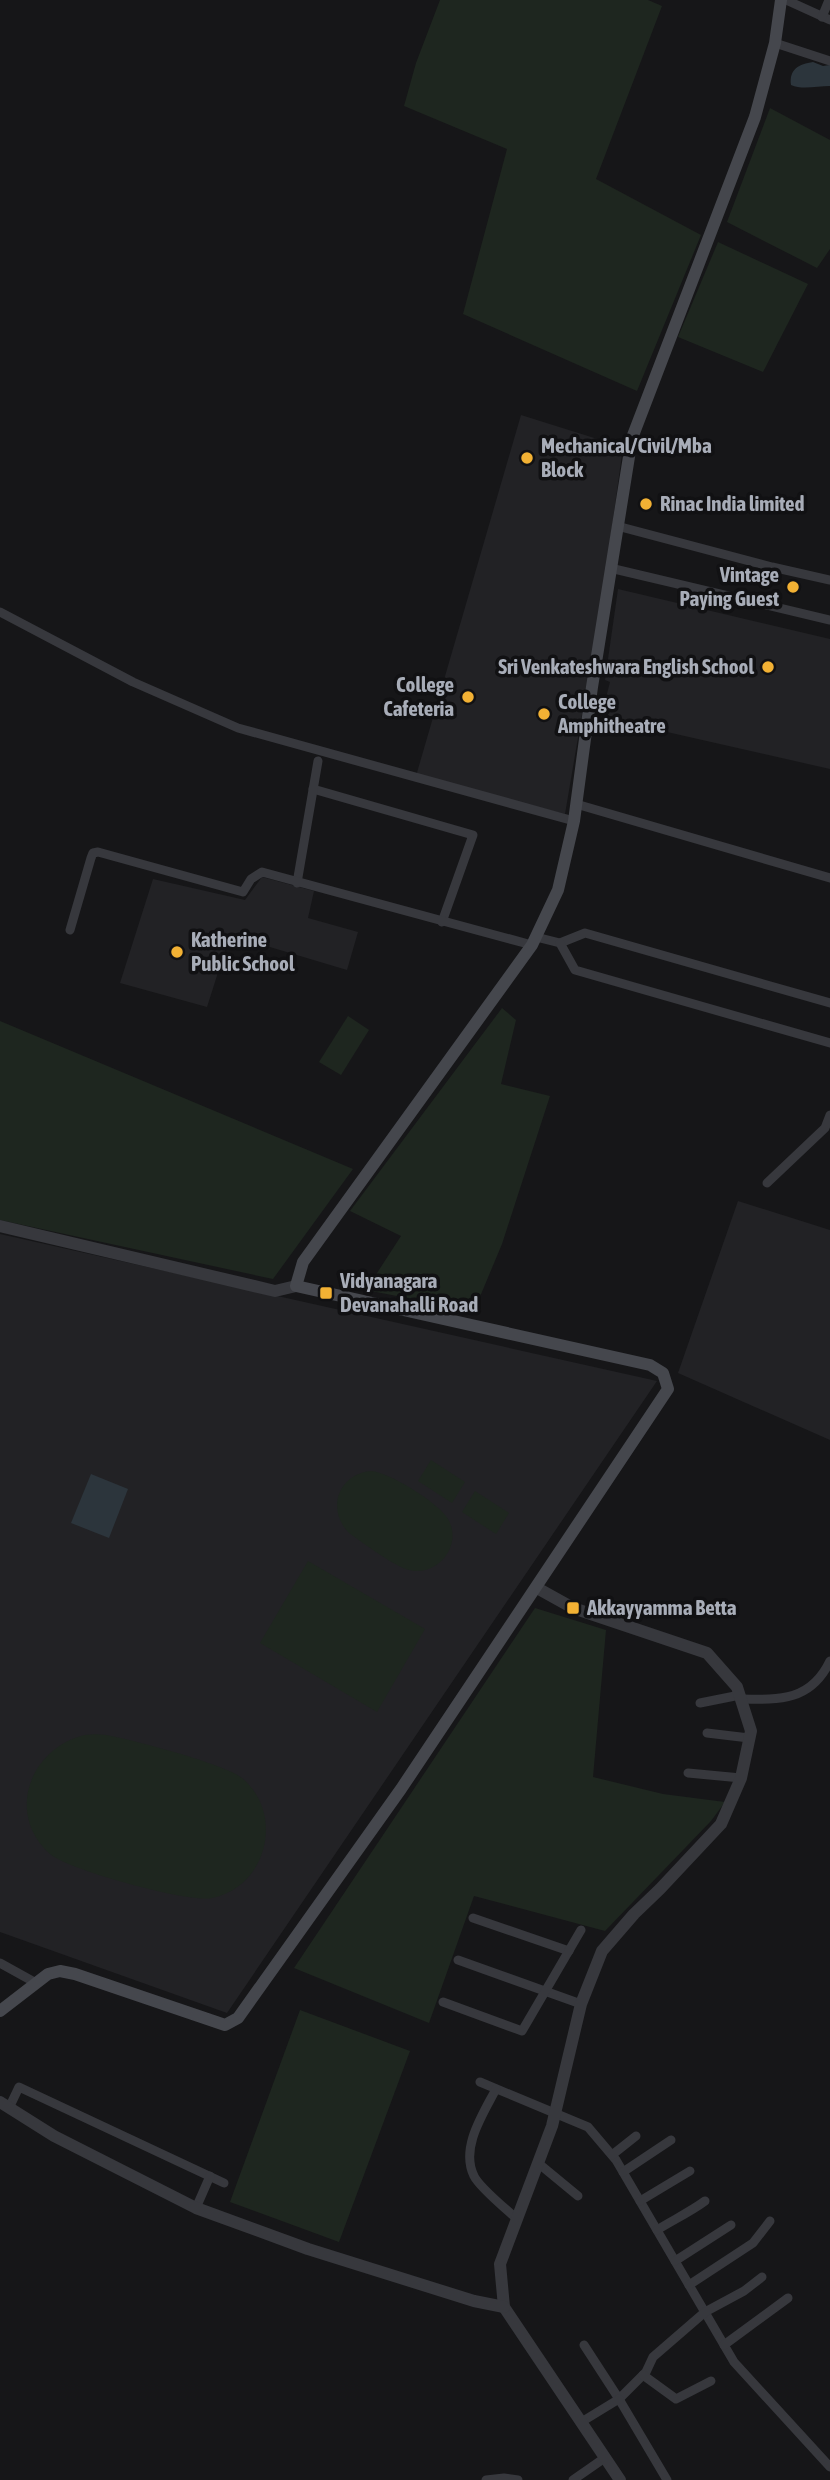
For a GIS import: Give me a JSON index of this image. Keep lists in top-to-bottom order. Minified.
{"places":{"other":["Mechanical/Civil/Mba Block","Rinac India limited","Vintage Paying Guest","Sri Venkateshwara English School","College Cafeteria","College Amphitheatre","Katherine Public School"],"transit":["Vidyanagara Devanahalli Road","Akkayyamma Betta"]}}
